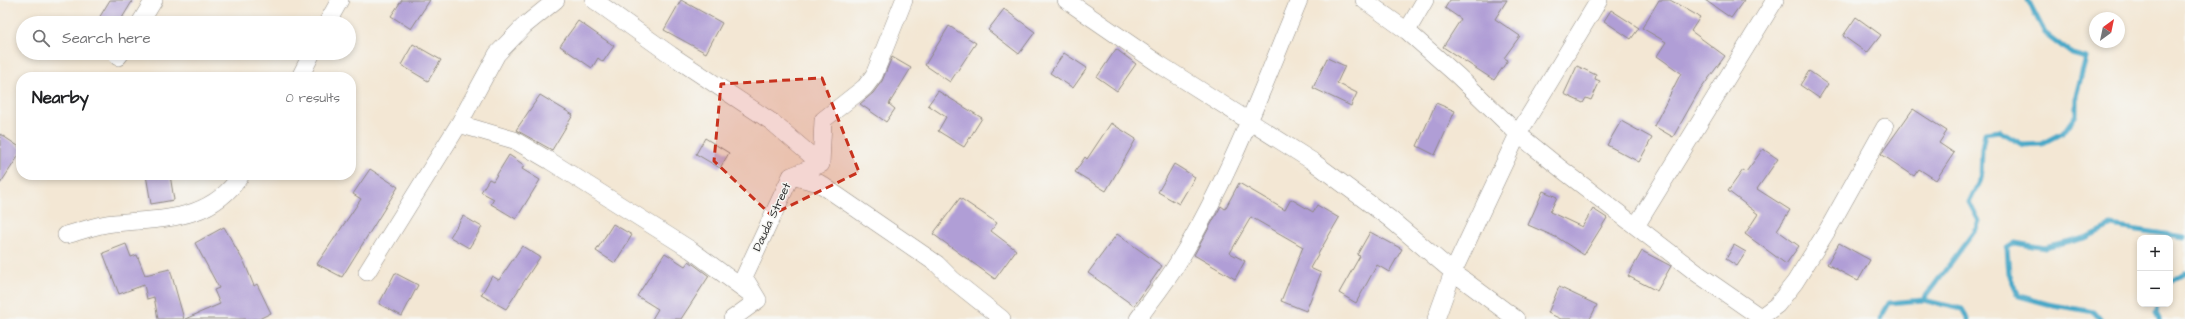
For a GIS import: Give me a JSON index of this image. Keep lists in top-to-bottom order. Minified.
{"streets":{"street":["Dauda Street"]},"north":"top right","page":{"search":"Search here","heading":["Nearby","0 results"],"map_buttons":["+","−"]}}
